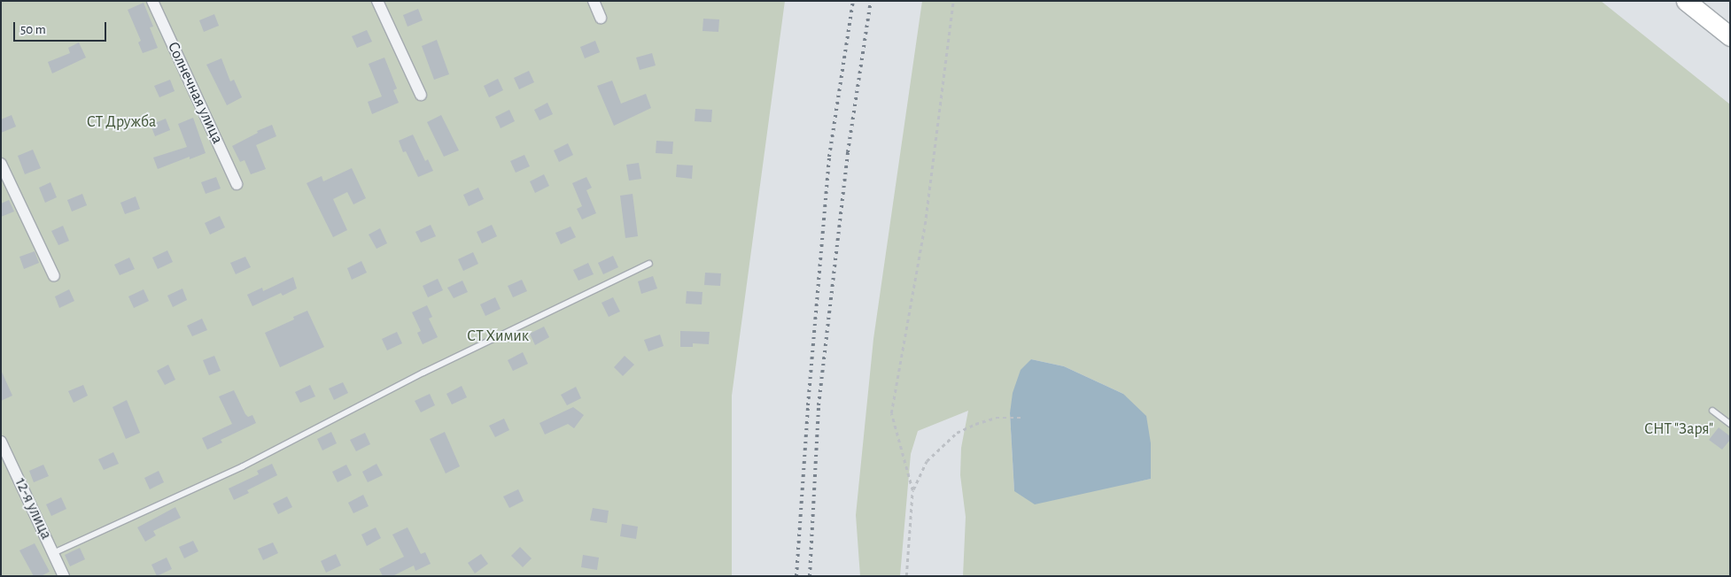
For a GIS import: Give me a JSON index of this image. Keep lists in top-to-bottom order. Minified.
{"streets":{"street":["Солнечная улица","12-я улица"]},"parks":["СТ Дружба","СТ Химик","СНТ \"Заря\""],"scale_bar":"50 m"}
